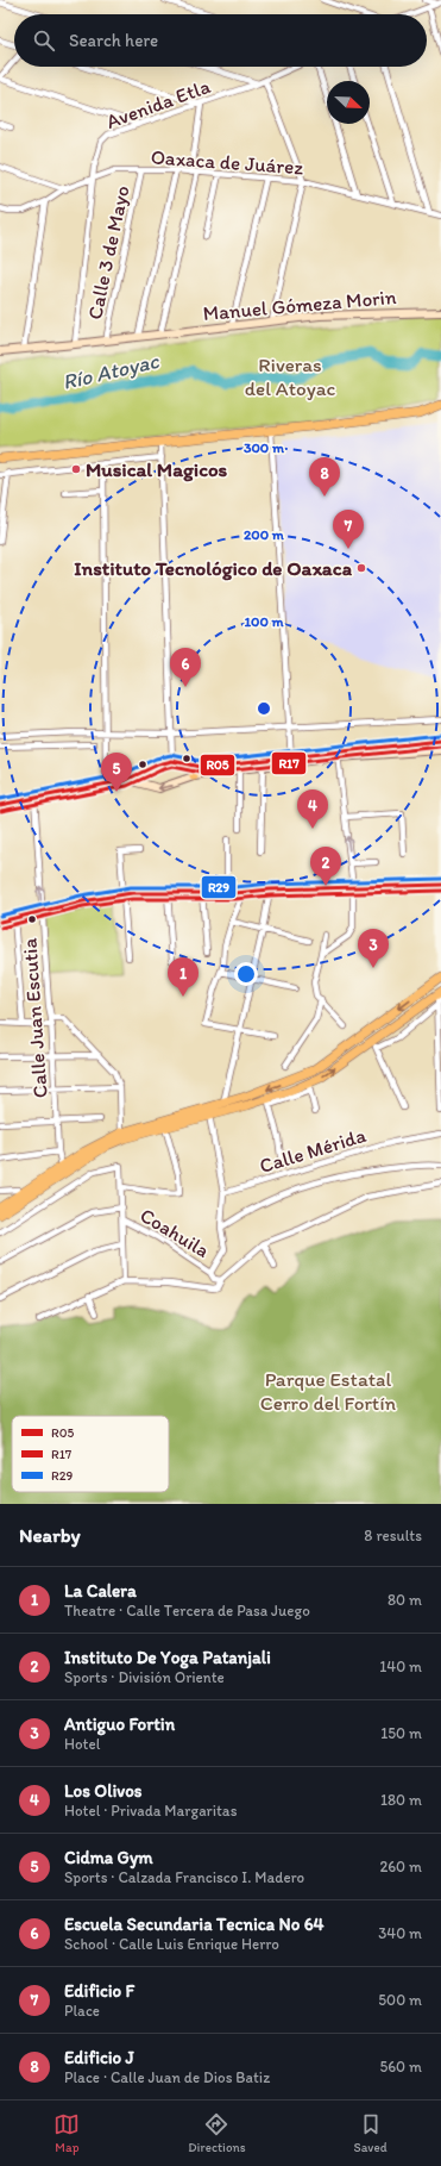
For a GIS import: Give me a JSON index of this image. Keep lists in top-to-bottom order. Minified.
{"streets":{"main road":["Manuel Gómeza Morin"],"street":["Avenida Etla","Oaxaca de Juárez","Calle 3 de Mayo","Calle Juan Escutia","Calle Mérida","Coahuila"]},"crossings":[["Avenida Etla","Oaxaca de Juárez"],["Oaxaca de Juárez","Calle 3 de Mayo"],["Calle 3 de Mayo","Manuel Gómeza Morin"]],"water":["Río Atoyac"],"parks":["Riveras del Atoyac","Parque Estatal Cerro del Fortín"],"places":["Musical Magicos","Instituto Tecnológico de Oaxaca"],"lines":["transit line R29","transit line R05","transit line R17"],"legend":["R05","R17","R29"],"north":"bottom right","page":{"search":"Search here","pins":["8","7","6","5","4","2","3","1"],"heading":["Nearby","8 results"],"list":[{"mark":"1","name":"La Calera","note":"Theatre · Calle Tercera de Pasa Juego","value":"80 m"},{"mark":"2","name":"Instituto De Yoga Patanjali","note":"Sports · División Oriente","value":"140 m"},{"mark":"3","name":"Antiguo Fortin","note":"Hotel","value":"150 m"},{"mark":"4","name":"Los Olivos","note":"Hotel · Privada Margaritas","value":"180 m"},{"mark":"5","name":"Cidma Gym","note":"Sports · Calzada Francisco I. Madero","value":"260 m"},{"mark":"6","name":"Escuela Secundaria Tecnica No 64","note":"School · Calle Luis Enrique Herro","value":"340 m"},{"mark":"7","name":"Edificio F","note":"Place","value":"500 m"},{"mark":"8","name":"Edificio J","note":"Place · Calle Juan de Dios Batiz","value":"560 m"}],"nav":["Map","Directions","Saved"]},"rings":["300 m","200 m","100 m"]}
